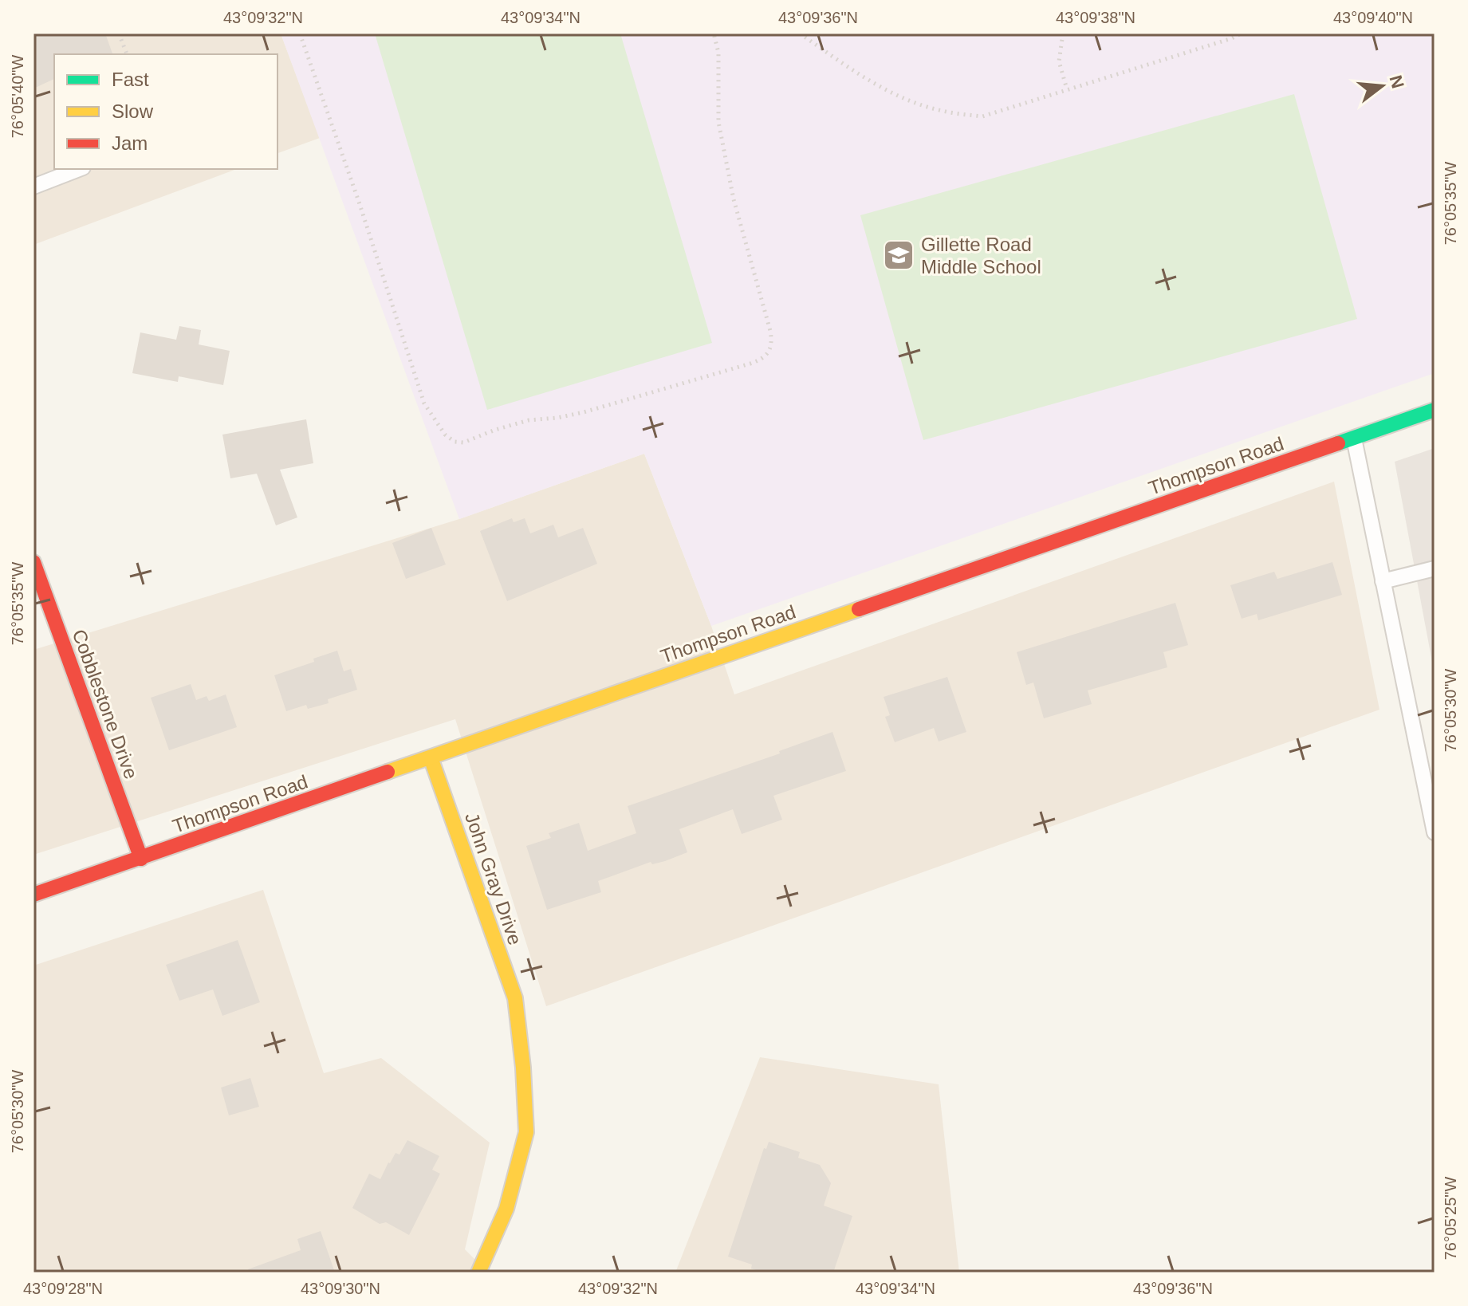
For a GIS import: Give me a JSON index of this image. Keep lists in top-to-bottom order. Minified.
{"streets":{"street":["Thompson Road","Cobblestone Drive","John Gray Drive"]},"crossings":[["Thompson Road","Cobblestone Drive"],["Thompson Road","John Gray Drive"]],"places":{"school or university":["Gillette Road Middle School"]},"legend":["Fast","Slow","Jam"],"north":"right","coordinates":["43°09'32\"N","43°09'34\"N","43°09'36\"N","43°09'38\"N","43°09'40\"N","76°05'40\"W","76°05'35\"W","76°05'30\"W","76°05'25\"W","43°09'28\"N","43°09'30\"N"]}
